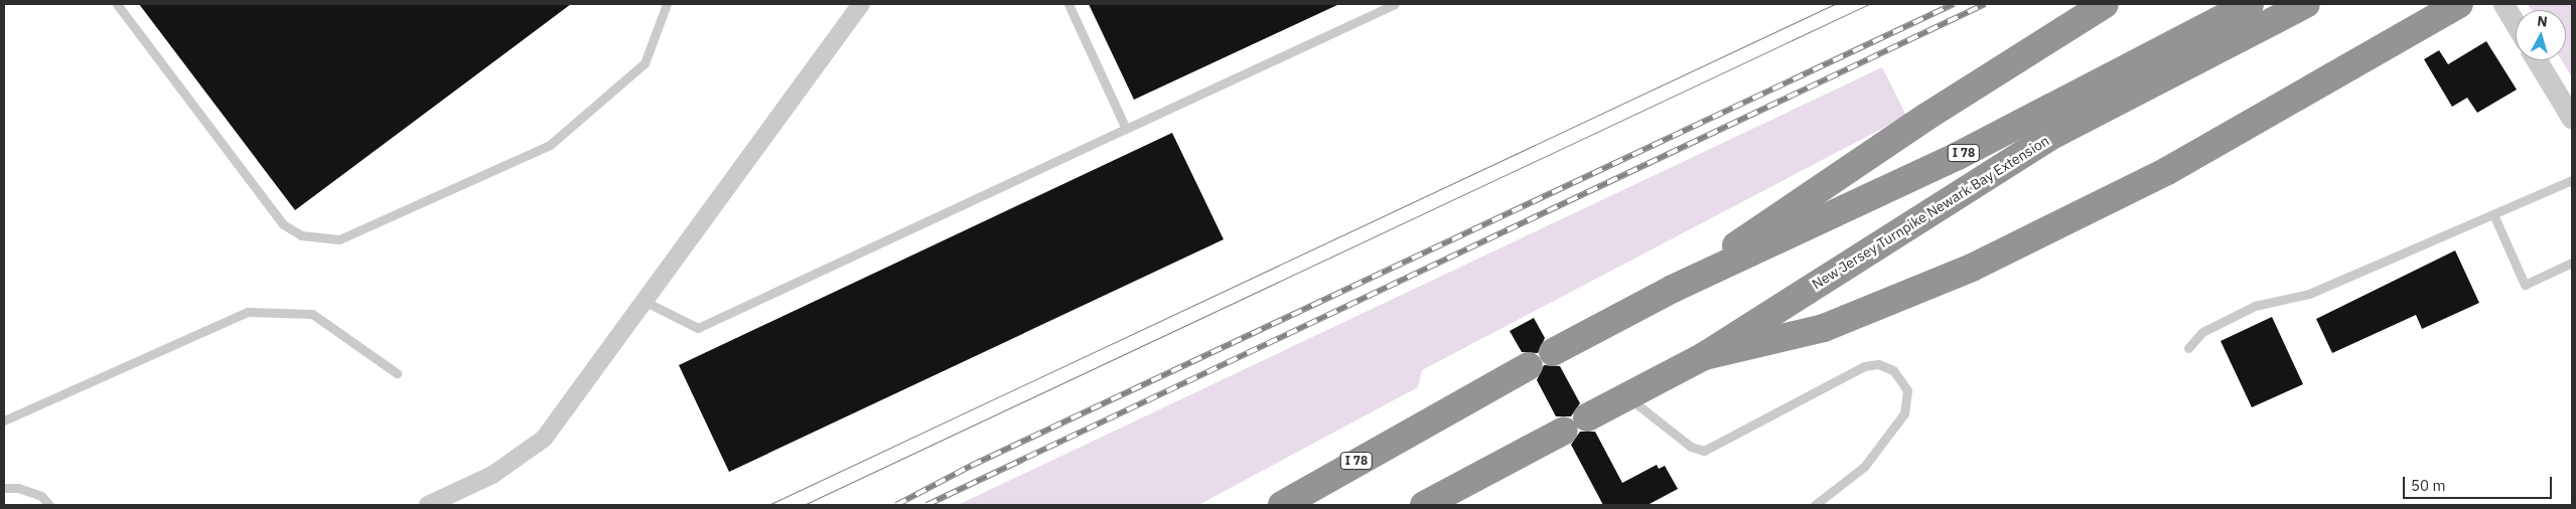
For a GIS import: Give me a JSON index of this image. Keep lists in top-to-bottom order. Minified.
{"streets":{"highway":["I 78","New Jersey Turnpike Newark Bay Extension"]},"scale_bar":"50 m","north":"top"}
